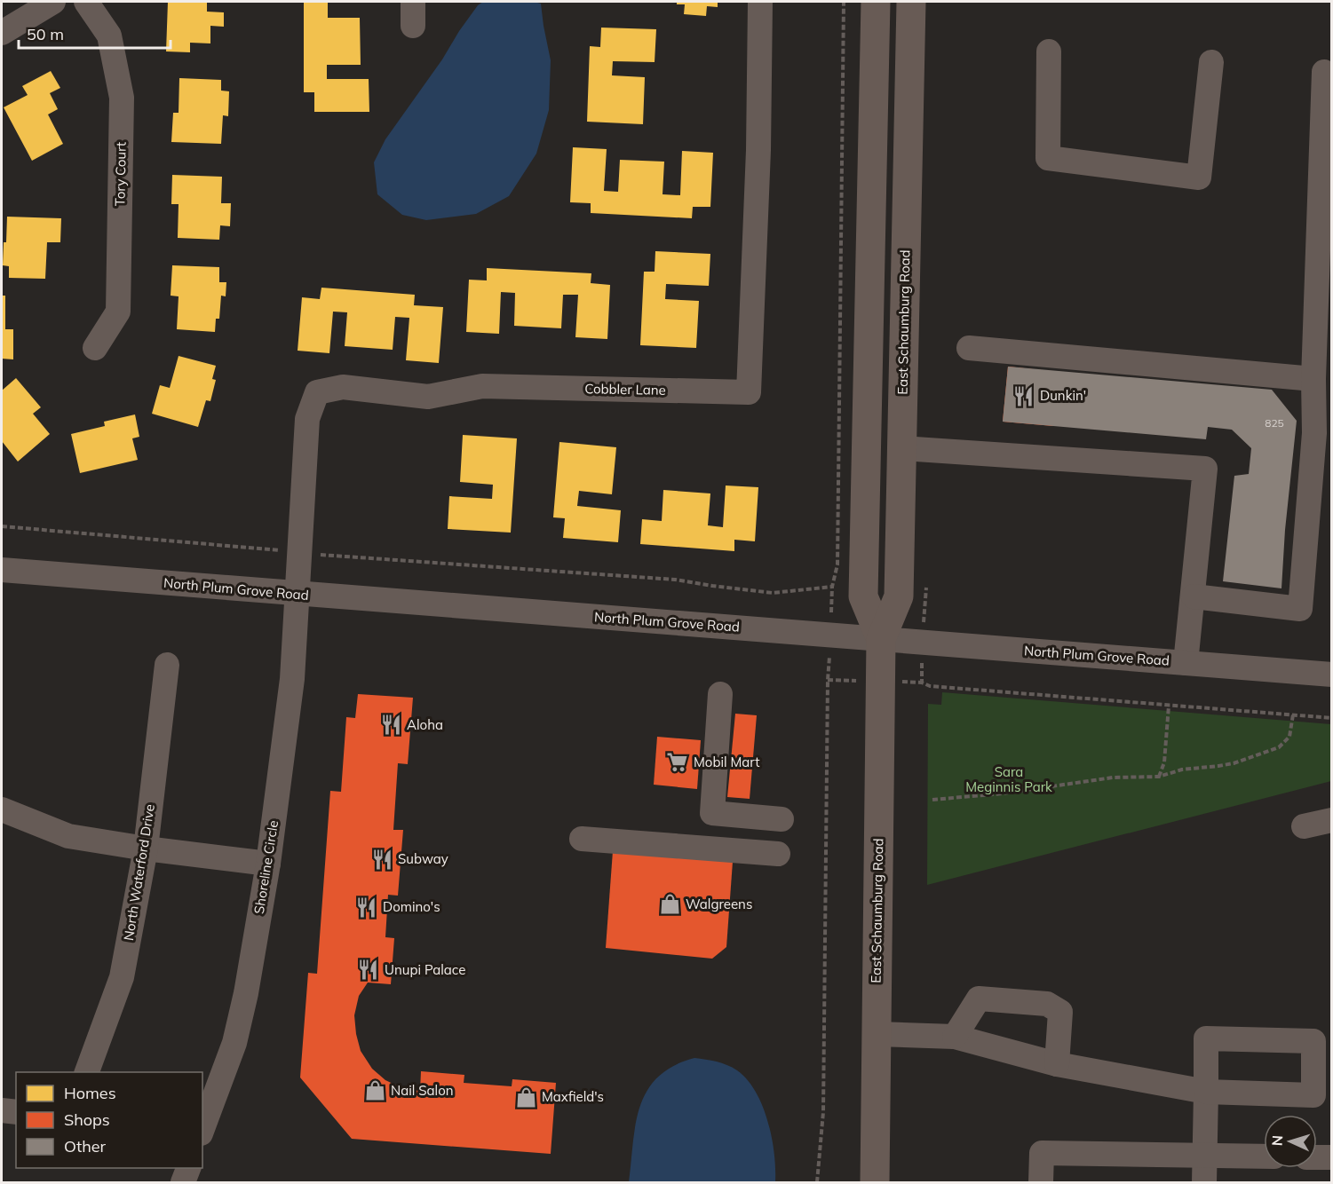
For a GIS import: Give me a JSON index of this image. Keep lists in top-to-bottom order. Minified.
{"streets":{"main road":["East Schaumburg Road"],"street":["Tory Court","Cobbler Lane","North Plum Grove Road","Shoreline Circle","North Waterford Drive"]},"crossings":[["East Schaumburg Road","North Plum Grove Road"],["Cobbler Lane","North Plum Grove Road"],["Cobbler Lane","Shoreline Circle"],["North Plum Grove Road","Shoreline Circle"]],"parks":["Sara Meginnis Park"],"places":{"restaurant":["Dunkin'","Aloha","Subway","Domino's","Unupi Palace"],"supermarket":["Mobil Mart"],"shop":["Walgreens","Nail Salon","Maxfield's"]},"house_numbers":["825"],"legend":["Homes","Shops","Other"],"scale_bar":"50 m","north":"left"}
